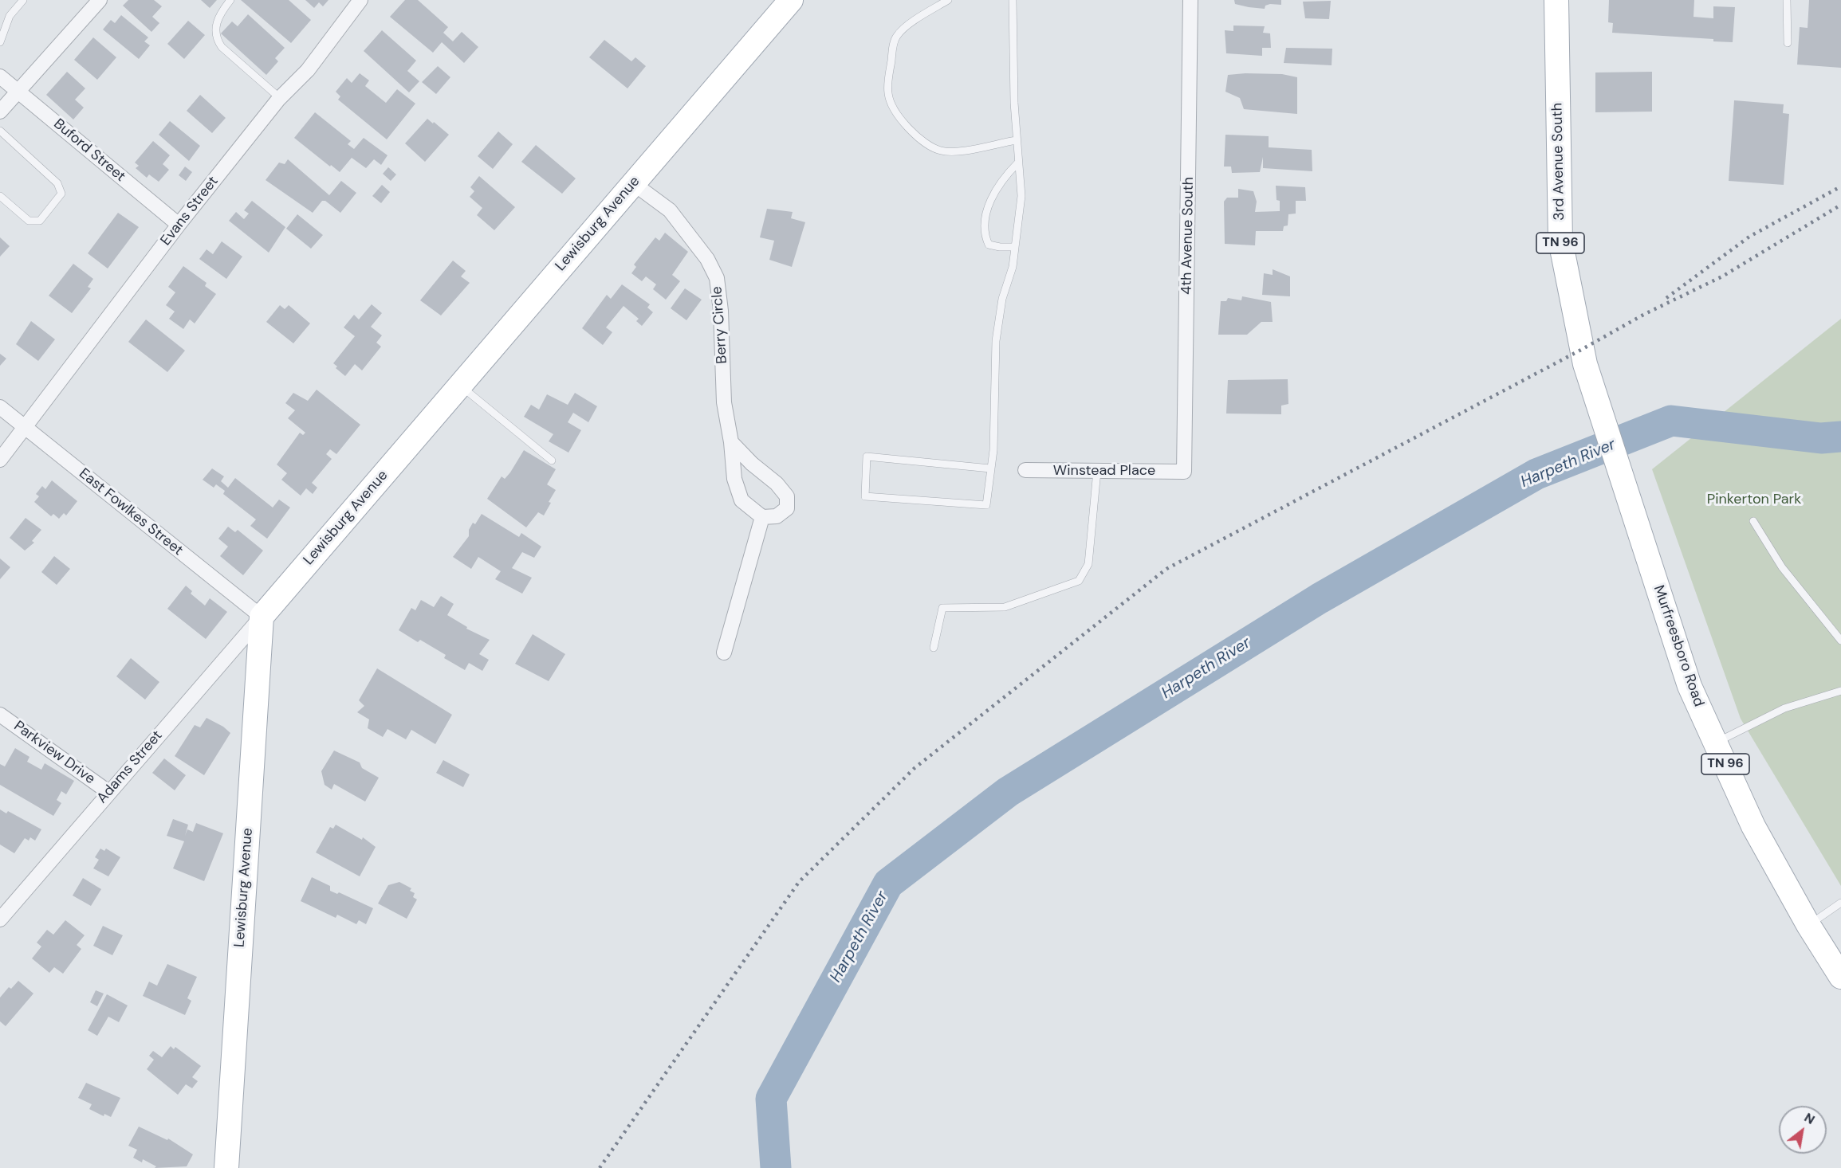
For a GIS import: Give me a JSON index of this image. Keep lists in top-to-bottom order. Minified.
{"streets":{"main road":["3rd Avenue South","Lewisburg Avenue","TN 96","Murfreesboro Road"],"street":["Buford Street","Evans Street","4th Avenue South","Berry Circle","Winstead Place","East Fowlkes Street","Parkview Drive","Adams Street"]},"crossings":[["Buford Street","Evans Street"],["3rd Avenue South","Murfreesboro Road"],["Evans Street","East Fowlkes Street"],["Lewisburg Avenue","Berry Circle"],["Lewisburg Avenue","East Fowlkes Street"],["Lewisburg Avenue","Adams Street"],["4th Avenue South","Winstead Place"],["East Fowlkes Street","Adams Street"],["Parkview Drive","Adams Street"]],"water":["Harpeth River"],"parks":["Pinkerton Park"],"north":"top right"}
